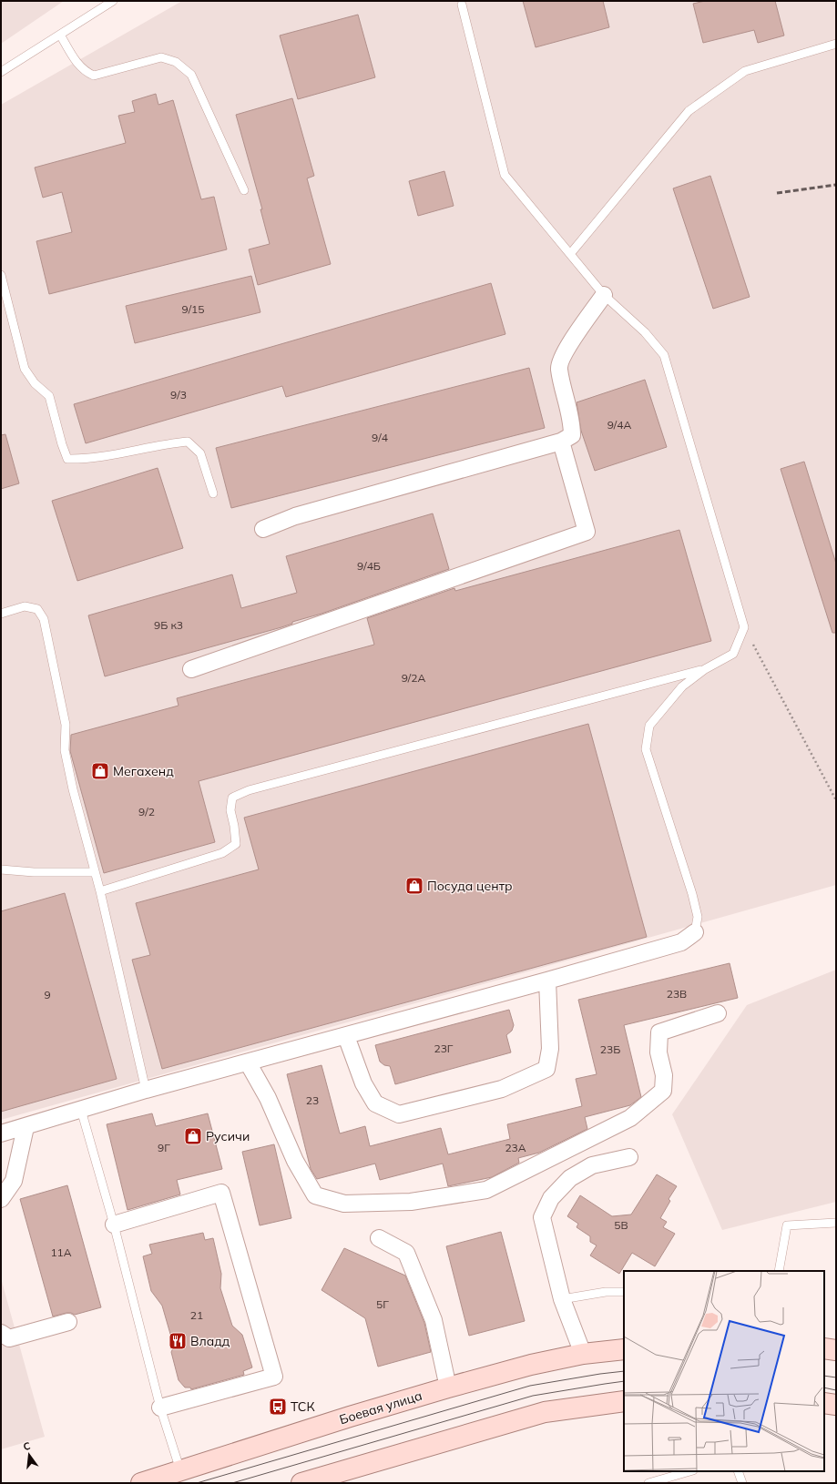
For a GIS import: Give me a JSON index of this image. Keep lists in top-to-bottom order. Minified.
{"streets":{"main road":["Боевая улица"]},"places":{"shop":["Мегахенд","Посуда центр","Русичи"],"restaurant":["Владд"],"bus stop":["ТСК"]},"house_numbers":["9/15","9/3","9/4А","9/4","9/4Б","9Б к3","9/2А","9/2","23В","9","23Г","23Б","23","9Г","23А","5В","11А","5Г","21"],"north":"top"}
